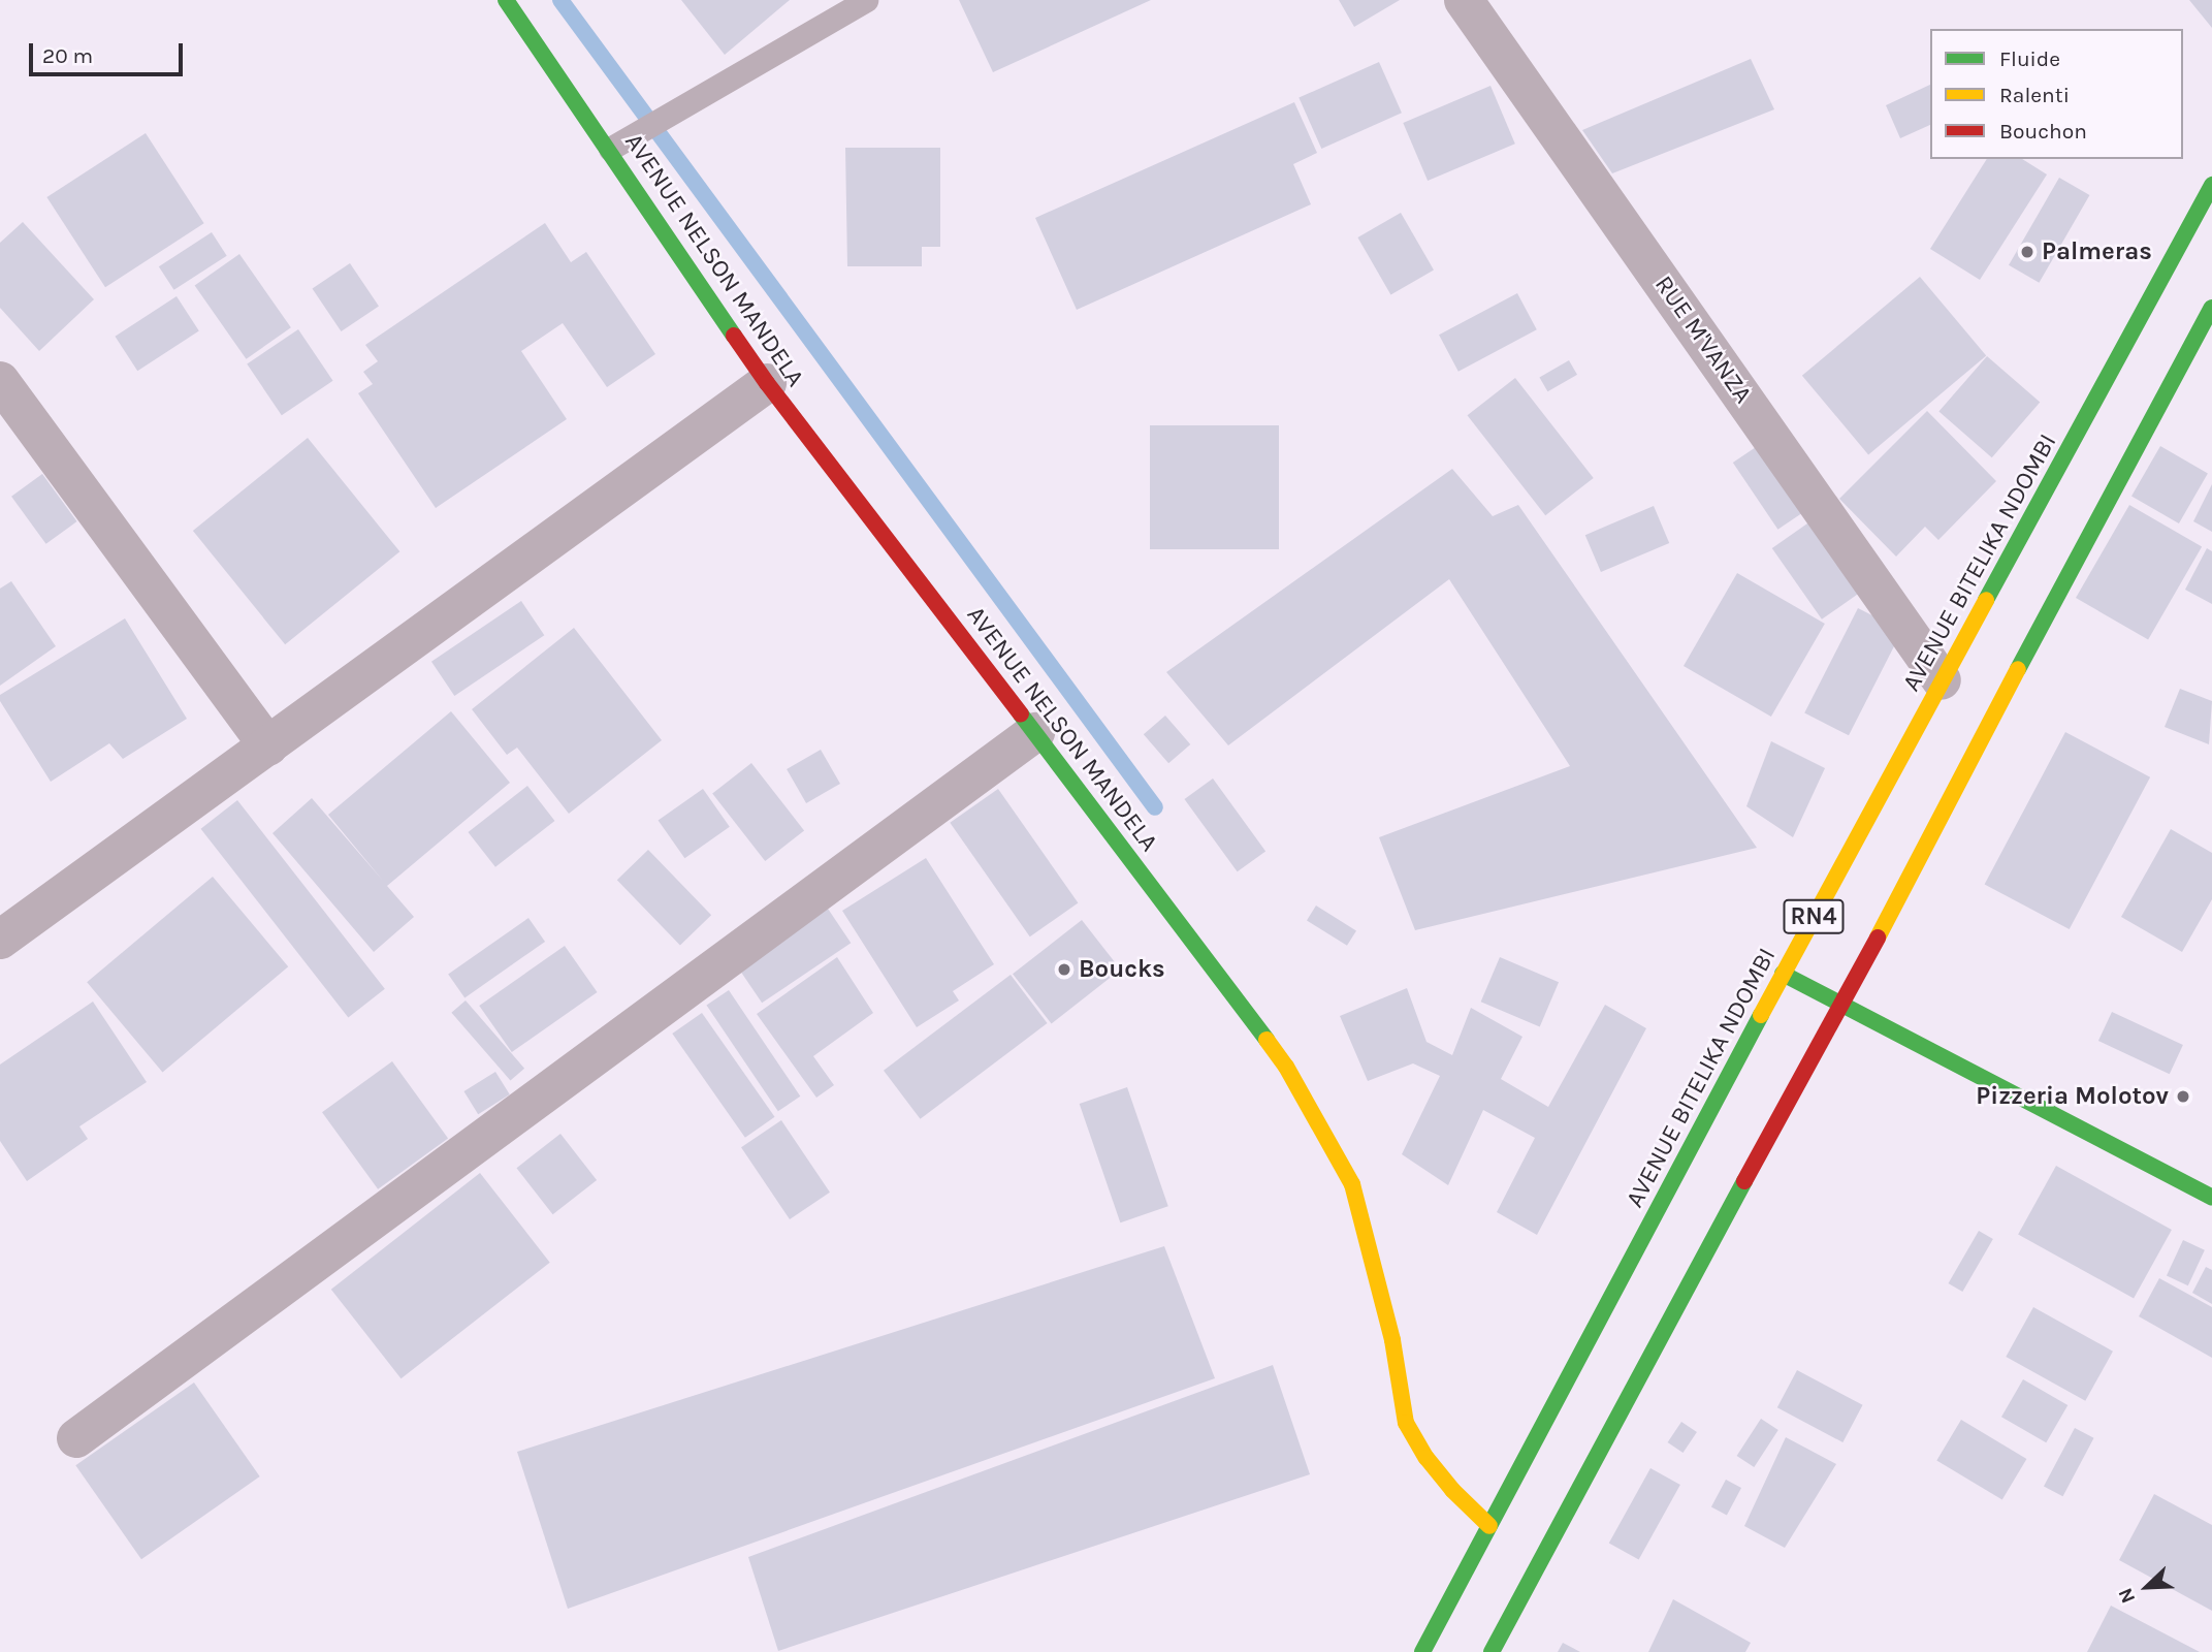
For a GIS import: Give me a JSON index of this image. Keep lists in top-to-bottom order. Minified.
{"streets":{"main road":["AVENUE NELSON MANDELA","AVENUE BITELIKA NDOMBI","RN4"],"street":["RUE M'VANZA"]},"crossings":[["AVENUE NELSON MANDELA","AVENUE BITELIKA NDOMBI"],["RUE M'VANZA","AVENUE BITELIKA NDOMBI"]],"places":["Palmeras","Boucks","Pizzeria Molotov"],"legend":["Fluide","Ralenti","Bouchon"],"scale_bar":"20 m","north":"bottom left"}
